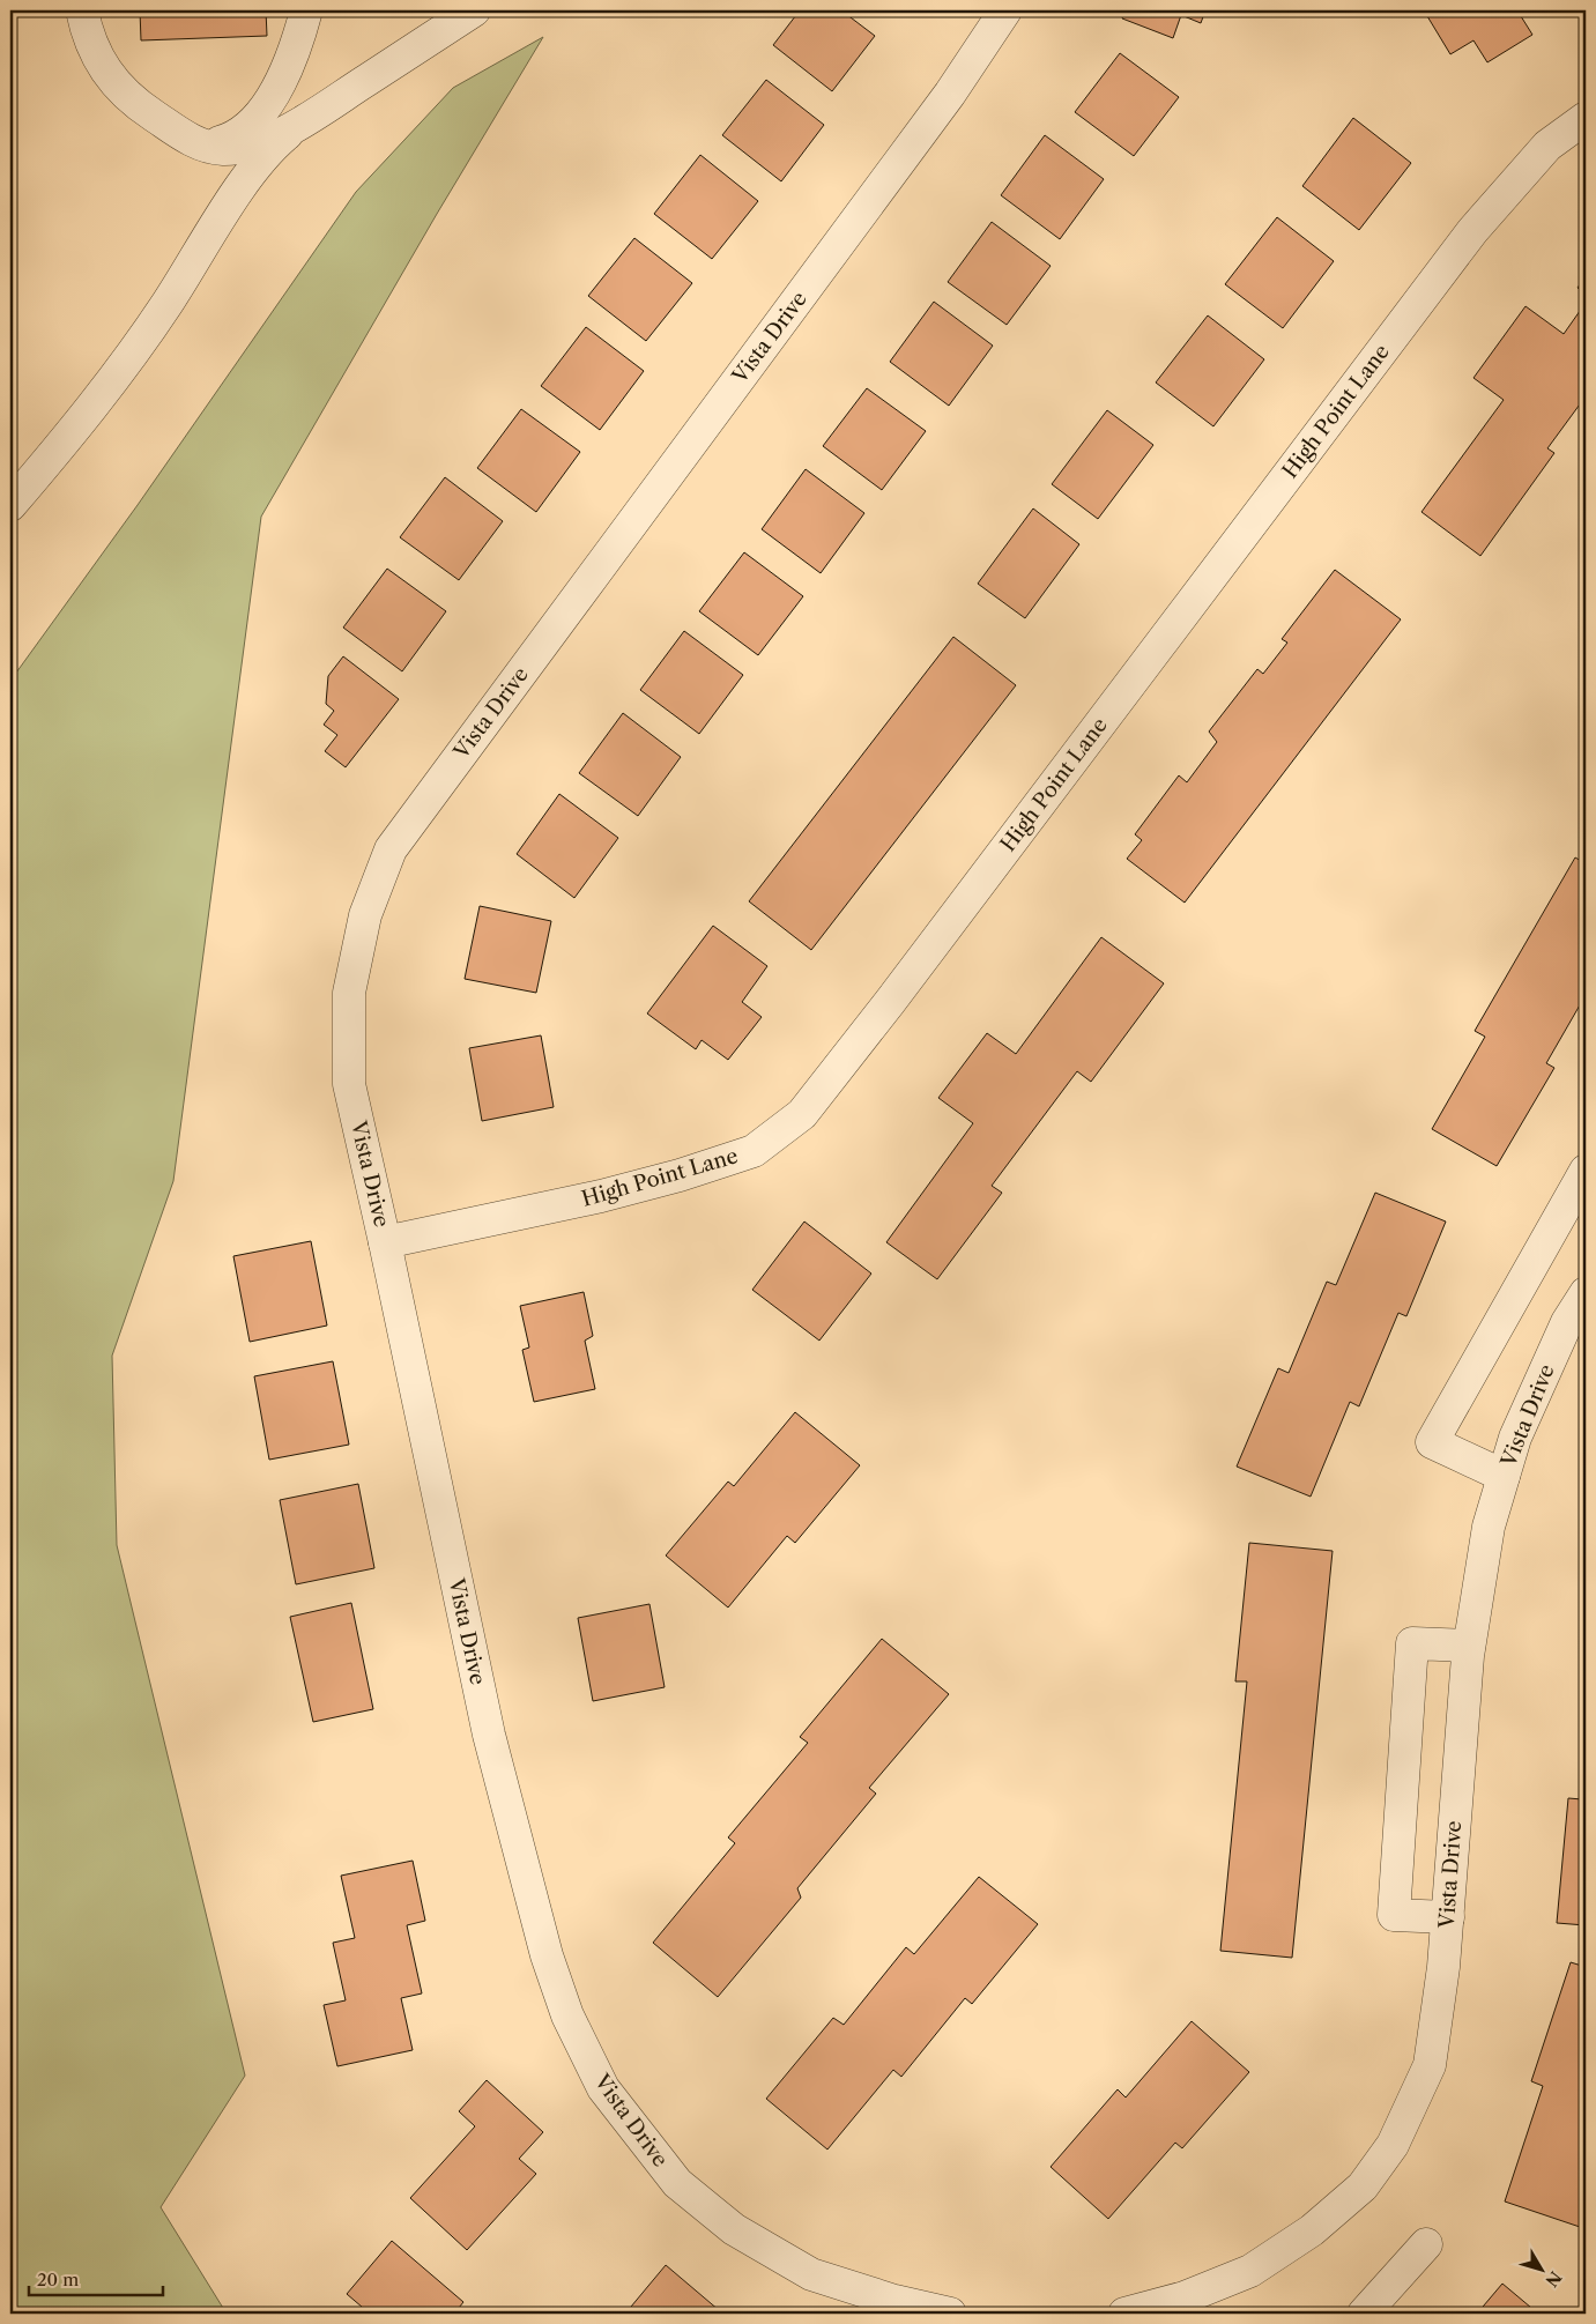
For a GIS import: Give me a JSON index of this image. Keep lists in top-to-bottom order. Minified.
{"streets":{"street":["Vista Drive","High Point Lane"]},"crossings":[["Vista Drive","High Point Lane"]],"scale_bar":"20 m","north":"bottom right"}
